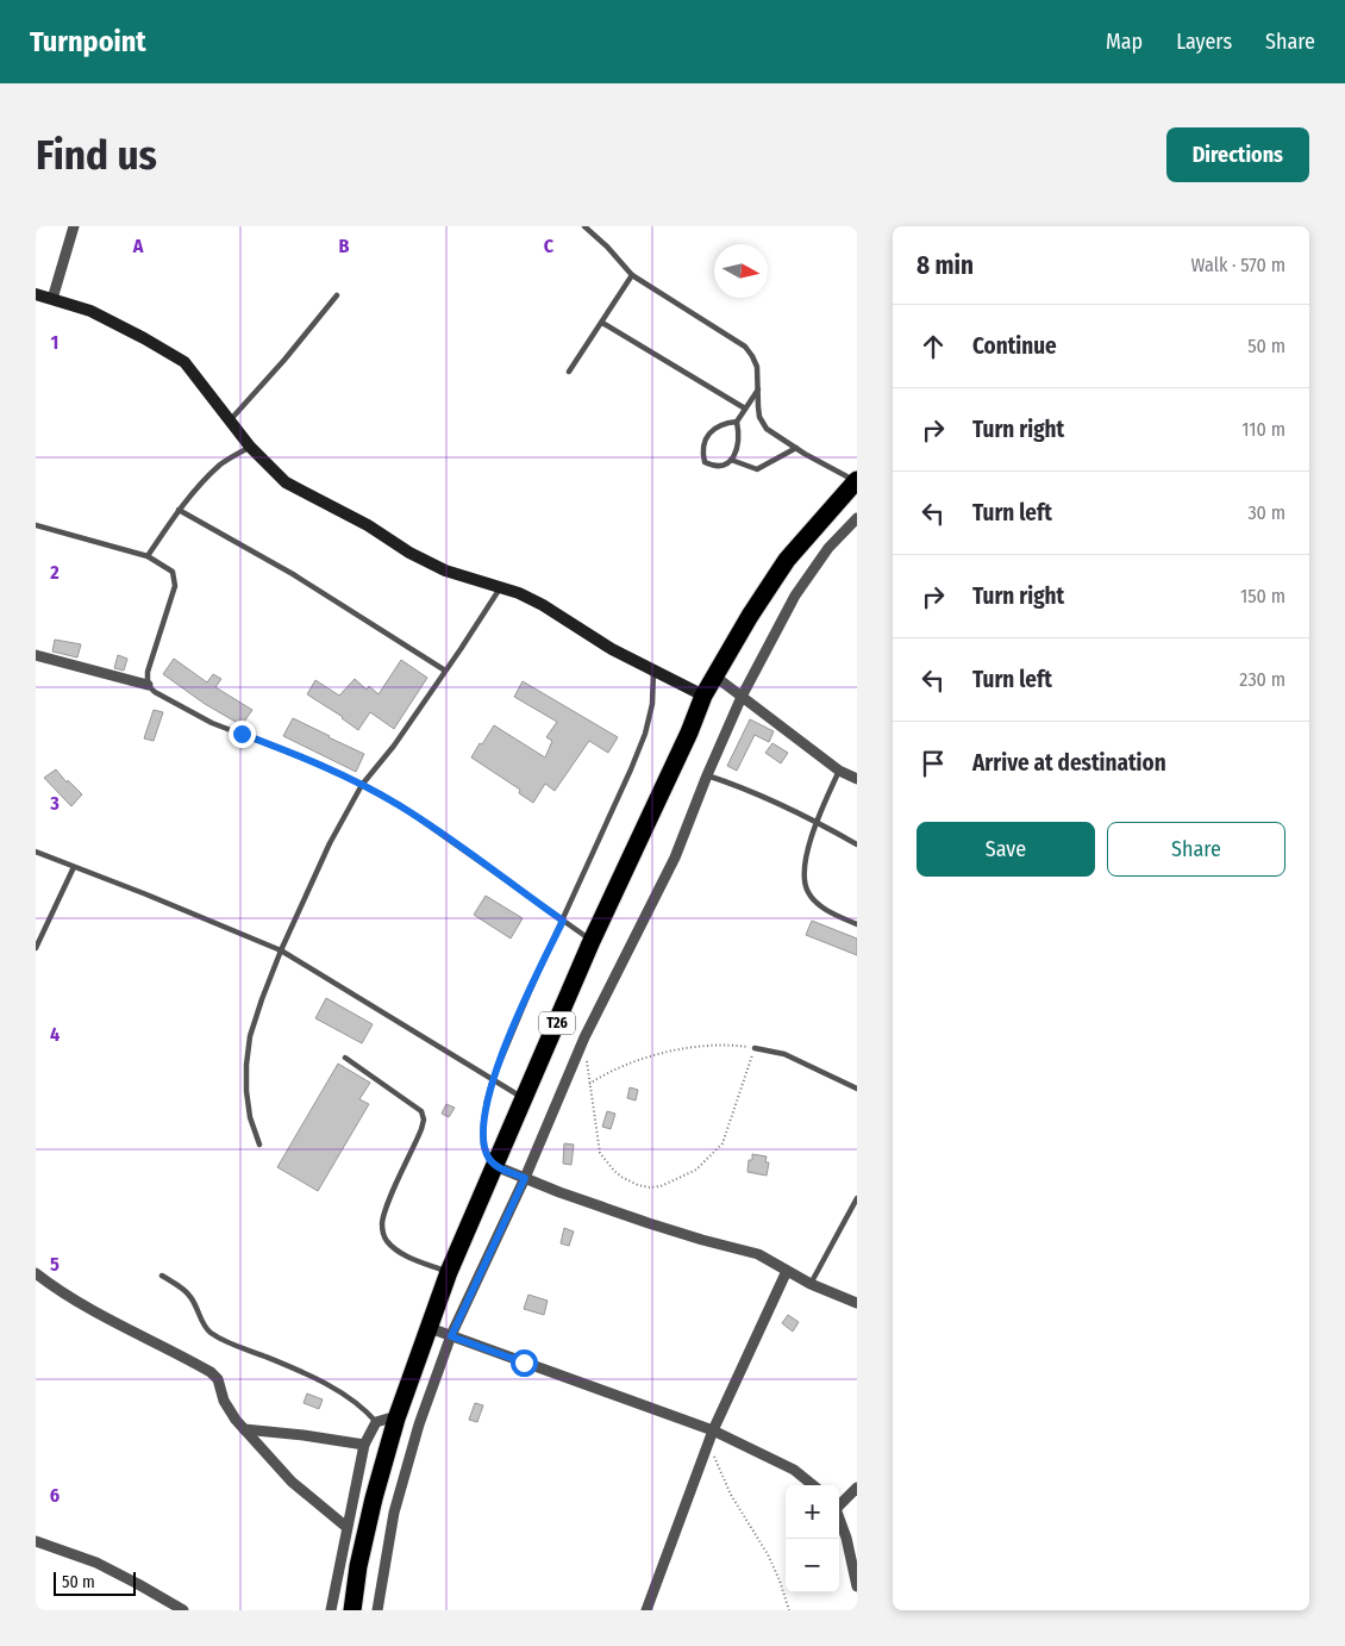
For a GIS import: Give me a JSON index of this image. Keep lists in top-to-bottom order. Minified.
{"streets":{"highway":["T26"]},"scale_bar":"50 m","north":"right","page":{"header":"Turnpoint","nav":["Map","Layers","Share"],"buttons":["Directions",["Save","Share"]],"title":"Find us","heading":["8 min","Walk · 570 m"],"list":[["Continue","50 m"],["Turn right","110 m"],["Turn left","30 m"],["Turn right","150 m"],["Turn left","230 m"],"Arrive at destination"],"map_buttons":["+","−"],"scale":"50 m"},"grid":{"columns":["A","B","C"],"rows":["1","2","3","4","5","6"]}}
